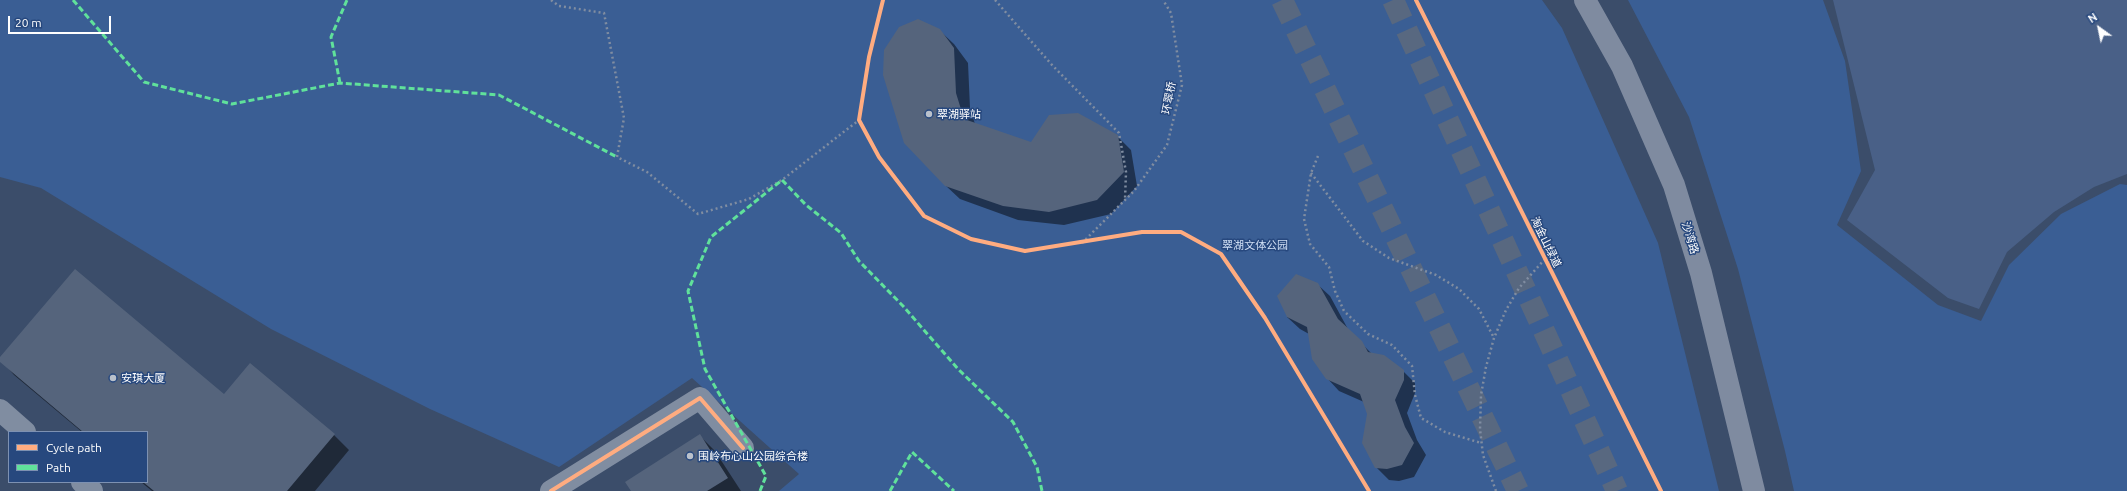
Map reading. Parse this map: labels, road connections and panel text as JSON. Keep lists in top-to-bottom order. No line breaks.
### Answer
{"streets":{"main road":["沙湾路"],"path":["环翠桥"],"cycle path":["淘金山绿道"]},"parks":["翠湖文体公园"],"places":["翠湖驿站","安琪大厦","围岭布心山公园综合楼"],"legend":["Cycle path","Path"],"scale_bar":"20 m","north":"top left"}
